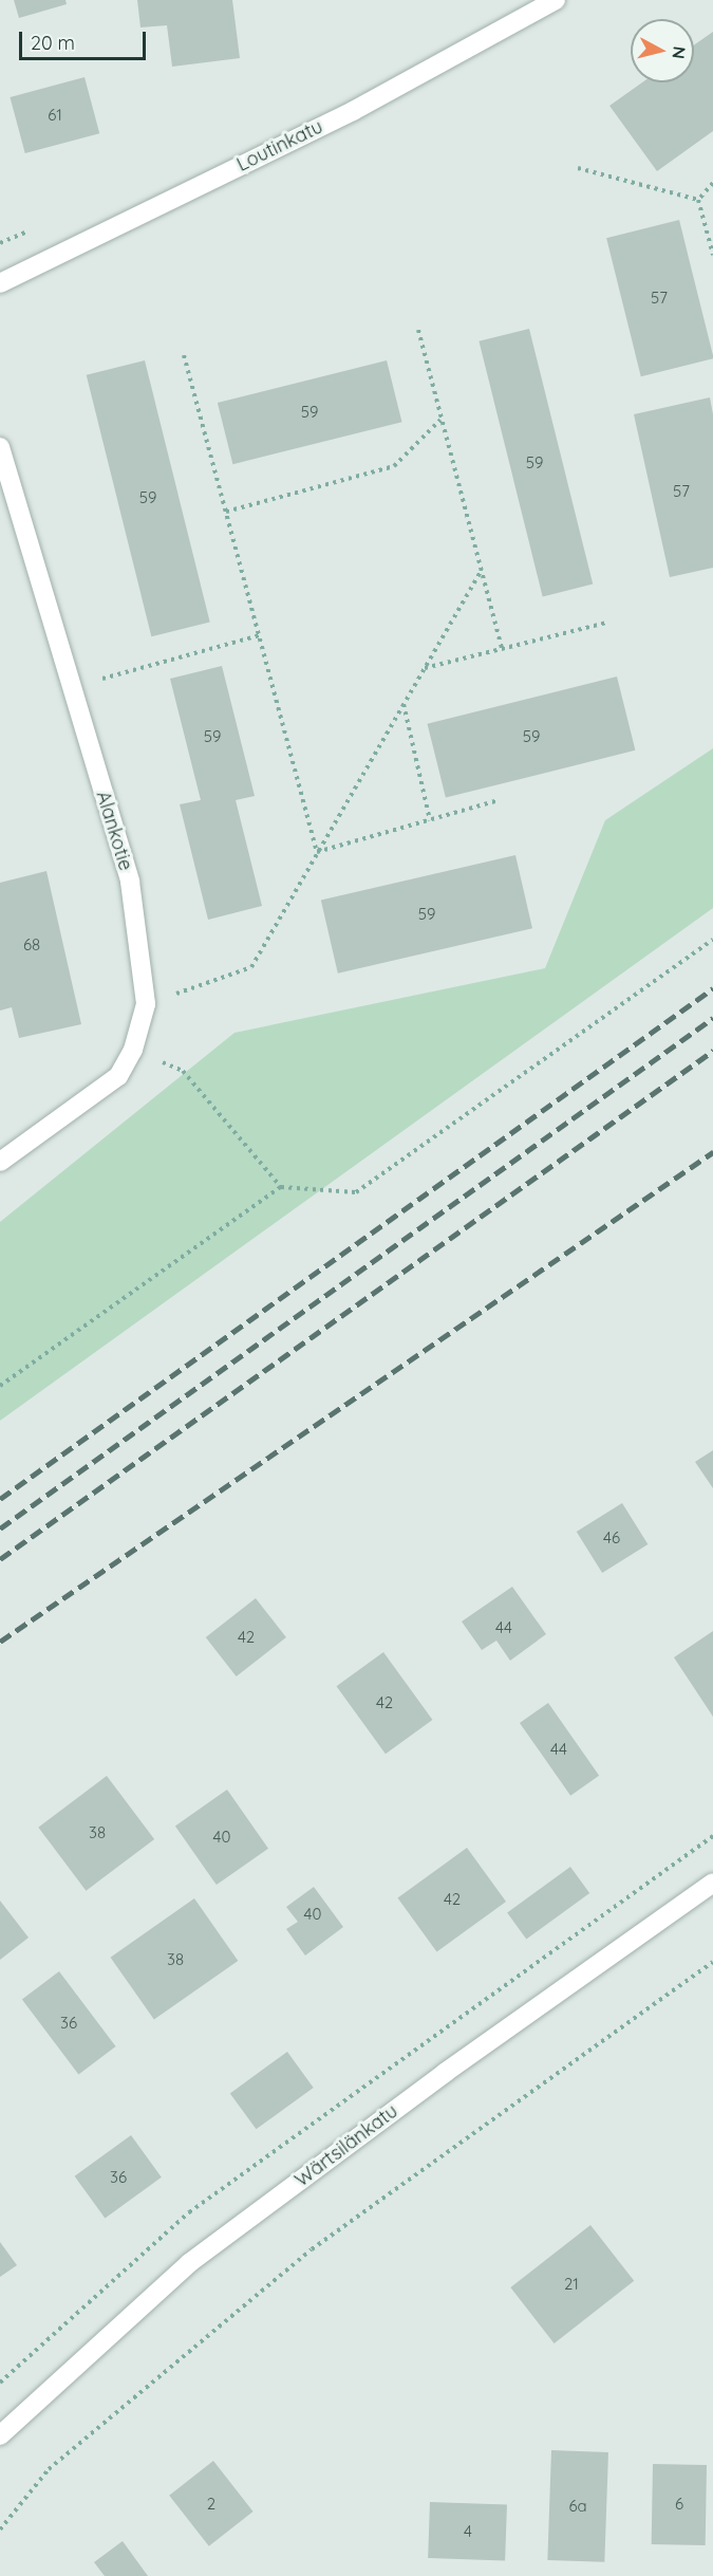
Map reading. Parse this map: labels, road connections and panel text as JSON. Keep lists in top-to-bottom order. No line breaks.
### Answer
{"streets":{"street":["Loutinkatu","Alankotie","Wärtsilänkatu"]},"house_numbers":["61","57","59","59","57","59","59","59","59","68","46","44","42","42","44","38","40","42","40","38","36","36","21","2","6","6a","4"],"scale_bar":"20 m","north":"right"}
